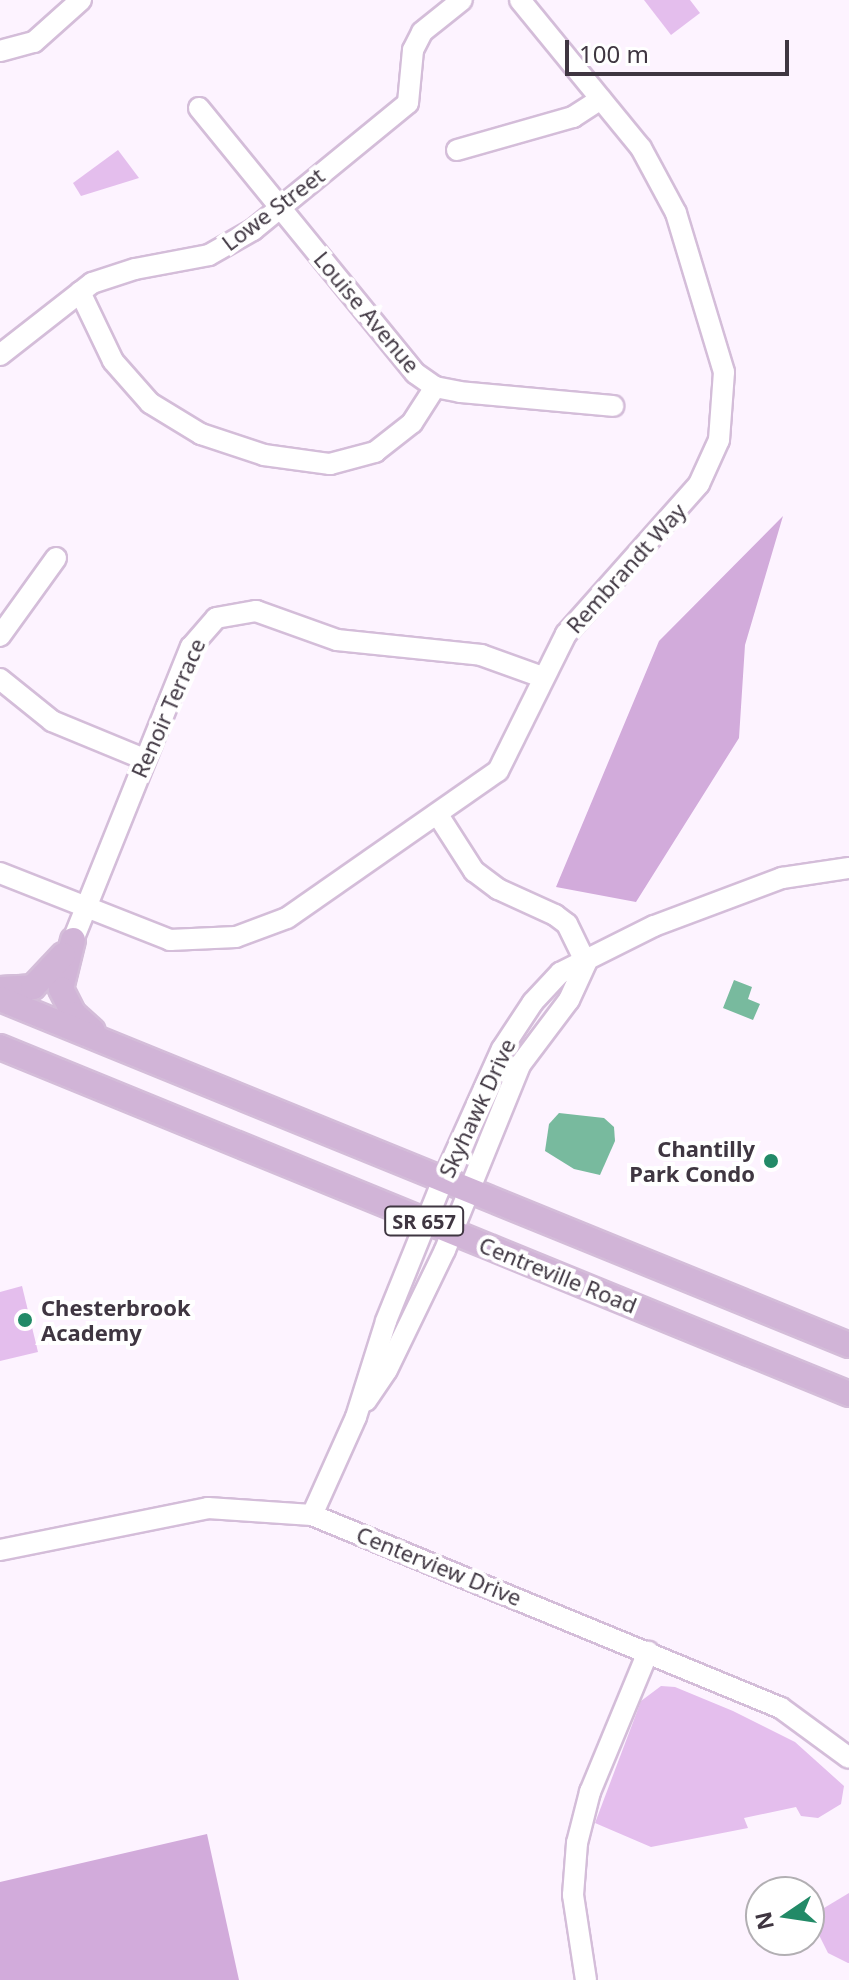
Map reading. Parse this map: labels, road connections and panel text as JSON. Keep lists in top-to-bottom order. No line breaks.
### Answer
{"streets":{"main road":["SR 657","Centreville Road"],"street":["Lowe Street","Louise Avenue","Rembrandt Way","Renoir Terrace","Skyhawk Drive","Centerview Drive"]},"crossings":[["Lowe Street","Louise Avenue"],["Rembrandt Way","Renoir Terrace"],["Skyhawk Drive","Centreville Road"],["Skyhawk Drive","Centerview Drive"]],"places":["Chantilly Park Condo","Chesterbrook Academy"],"scale_bar":"100 m","north":"left"}
